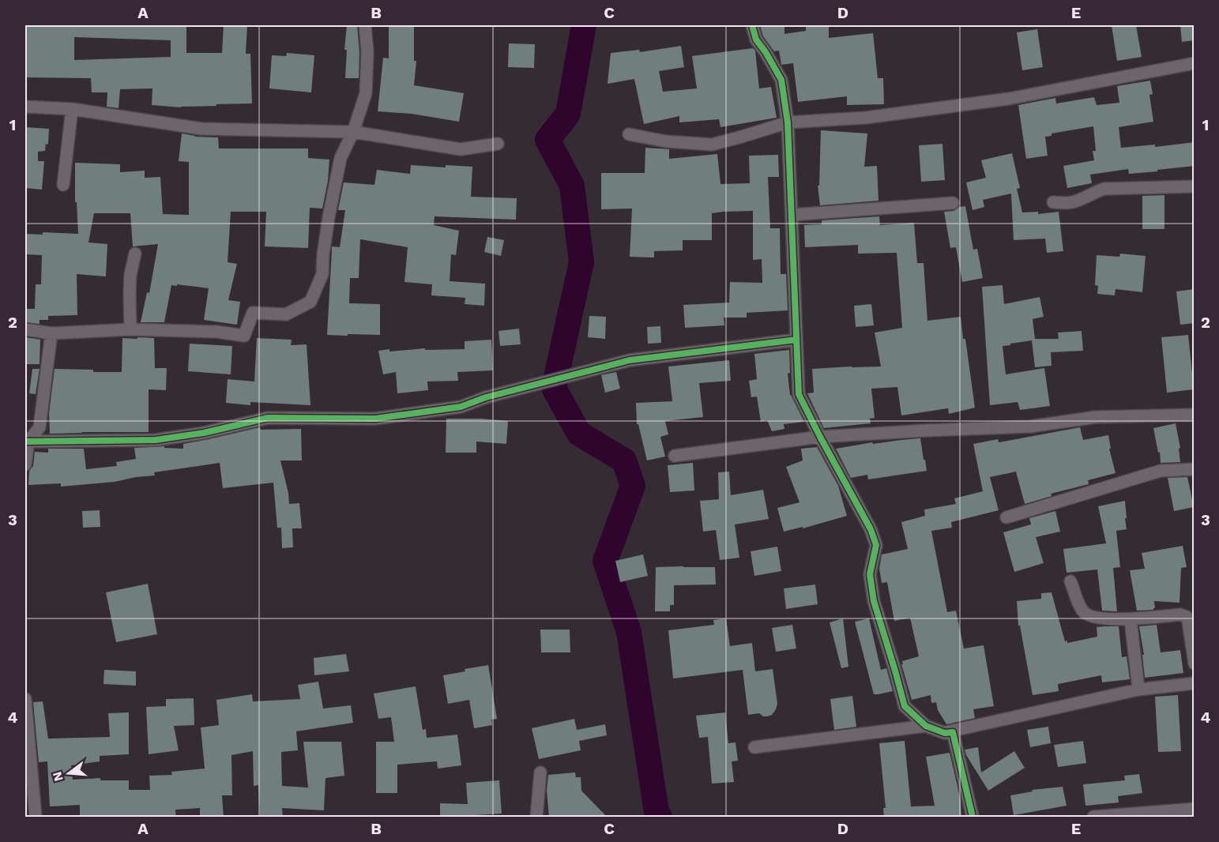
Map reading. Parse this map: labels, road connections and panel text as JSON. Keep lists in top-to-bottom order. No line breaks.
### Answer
{"north":"left","grid":{"columns":["A","B","C","D","E"],"rows":["1","2","3","4"]}}
